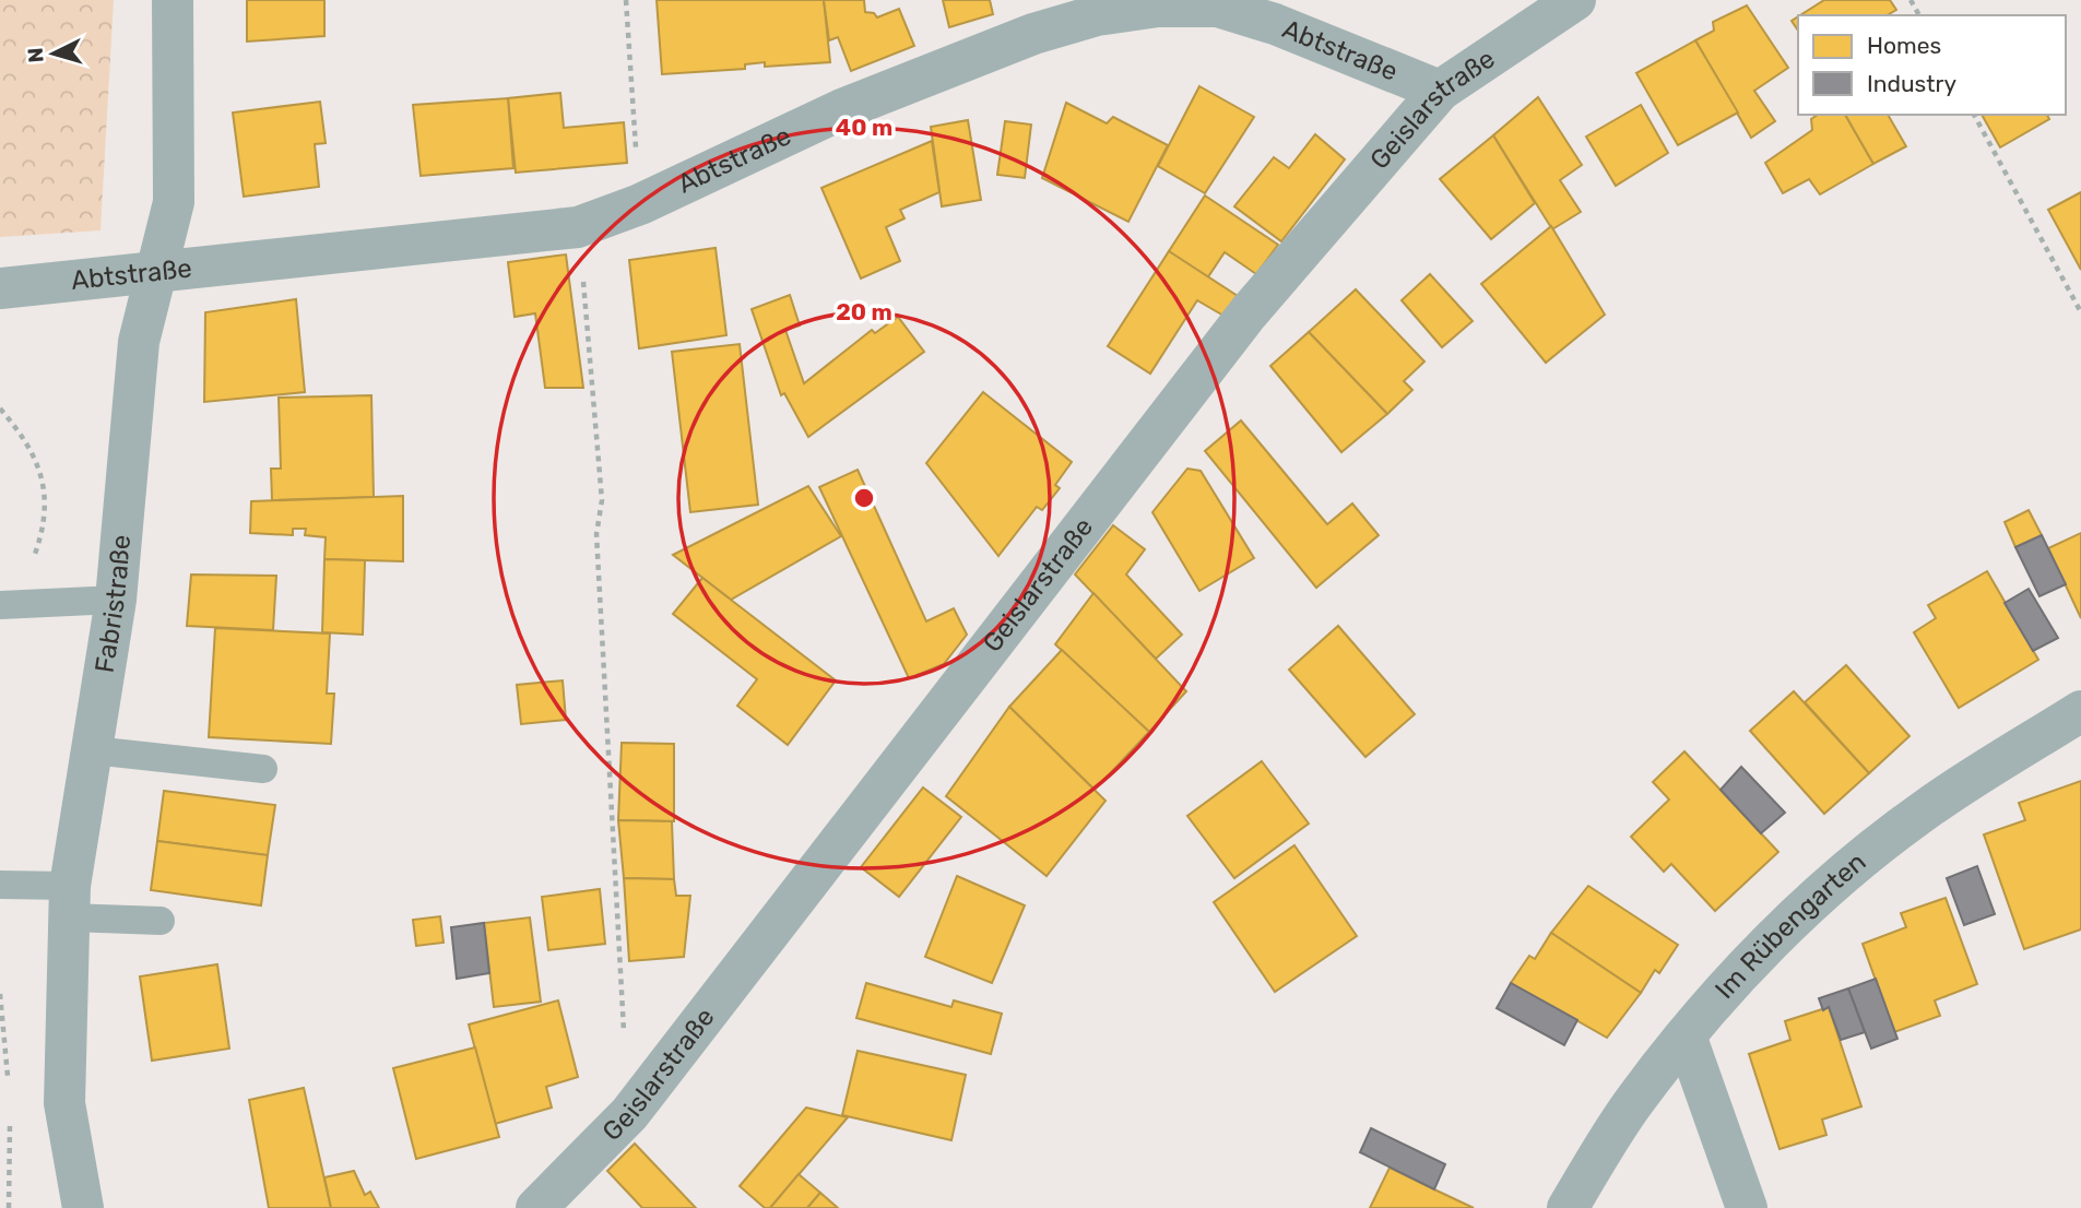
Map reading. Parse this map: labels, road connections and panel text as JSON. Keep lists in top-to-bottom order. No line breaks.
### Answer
{"streets":{"street":["Abtstraße","Geislarstraße","Fabristraße","Im Rübengarten"]},"crossings":[["Abtstraße","Geislarstraße"],["Abtstraße","Fabristraße"]],"legend":["Homes","Industry"],"north":"left","rings":["40 m","20 m"]}
